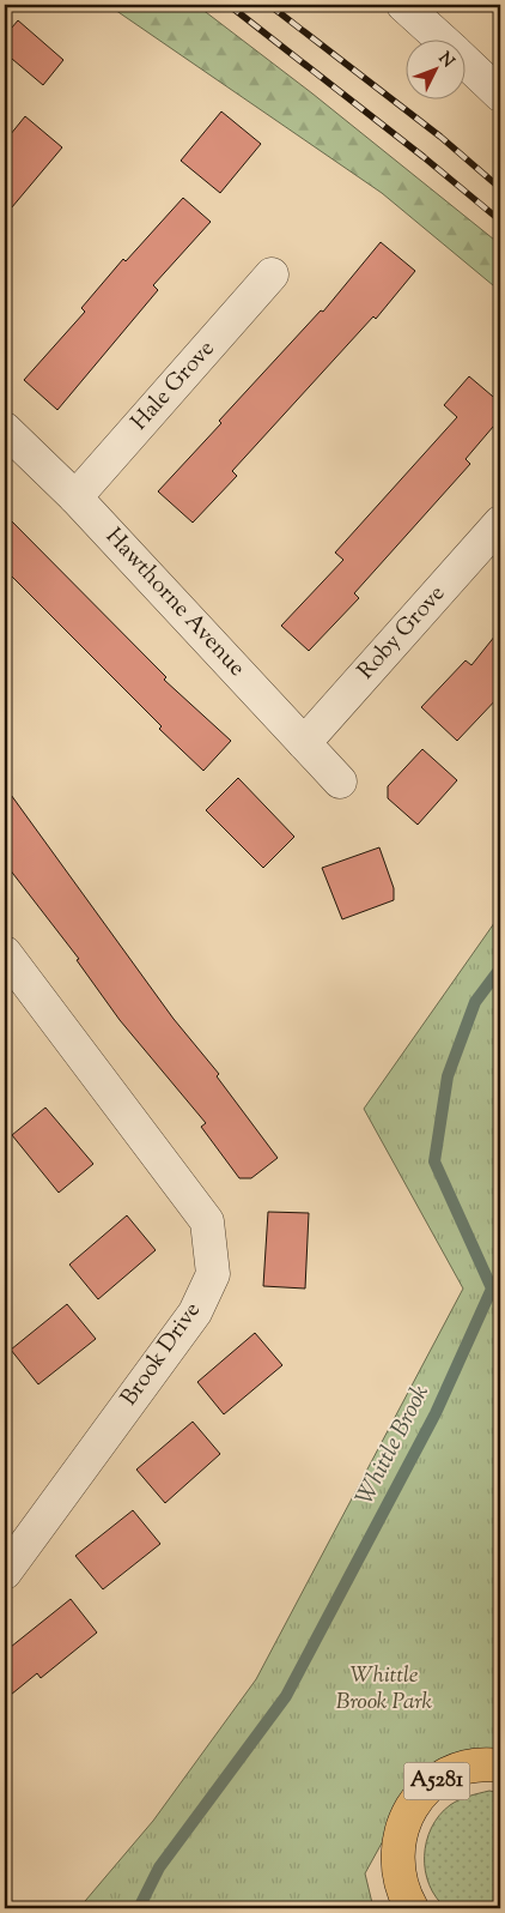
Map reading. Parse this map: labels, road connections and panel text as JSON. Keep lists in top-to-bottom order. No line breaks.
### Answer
{"streets":{"main road":["A5281"],"street":["Hale Grove","Hawthorne Avenue","Roby Grove","Brook Drive"]},"crossings":[["Hale Grove","Hawthorne Avenue"],["Hawthorne Avenue","Roby Grove"]],"water":["Whittle Brook"],"parks":["Whittle Brook Park"],"north":"top right"}
